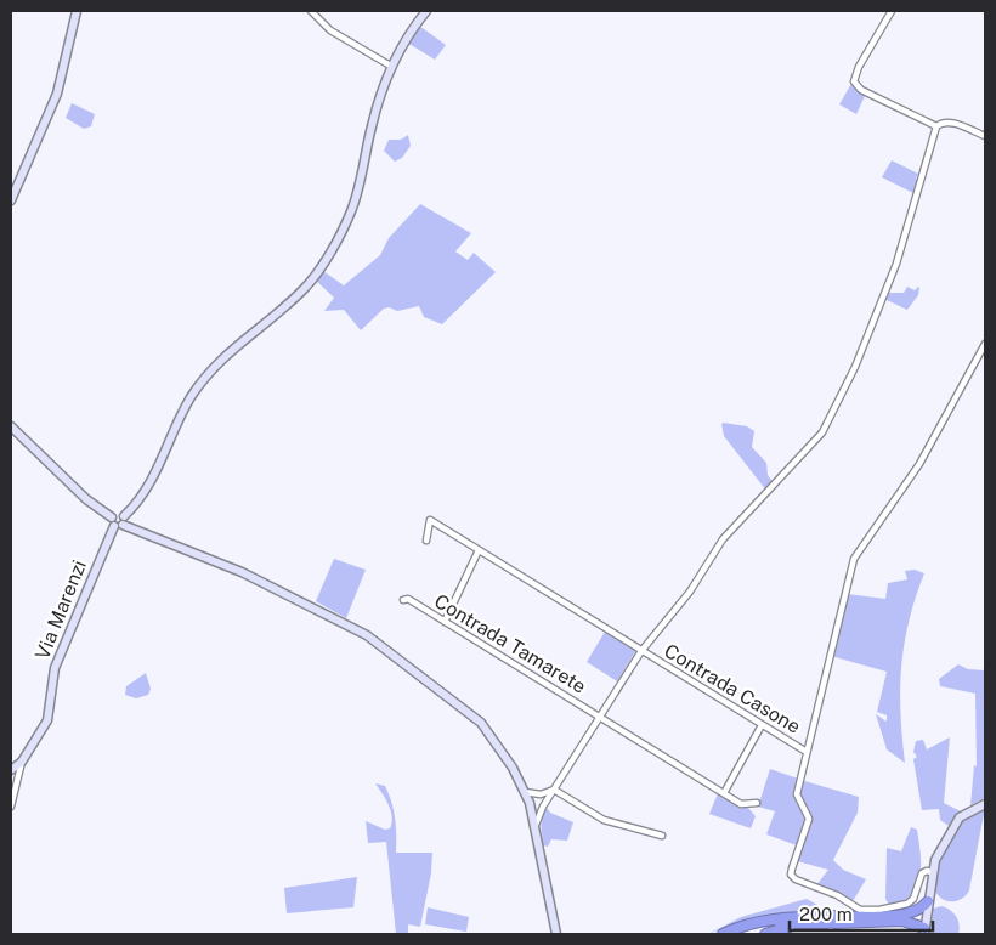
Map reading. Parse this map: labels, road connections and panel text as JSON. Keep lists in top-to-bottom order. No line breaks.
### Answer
{"streets":{"main road":["Via Marenzi"],"street":["Contrada Tamarete","Contrada Casone"]},"scale_bar":"200 m"}
